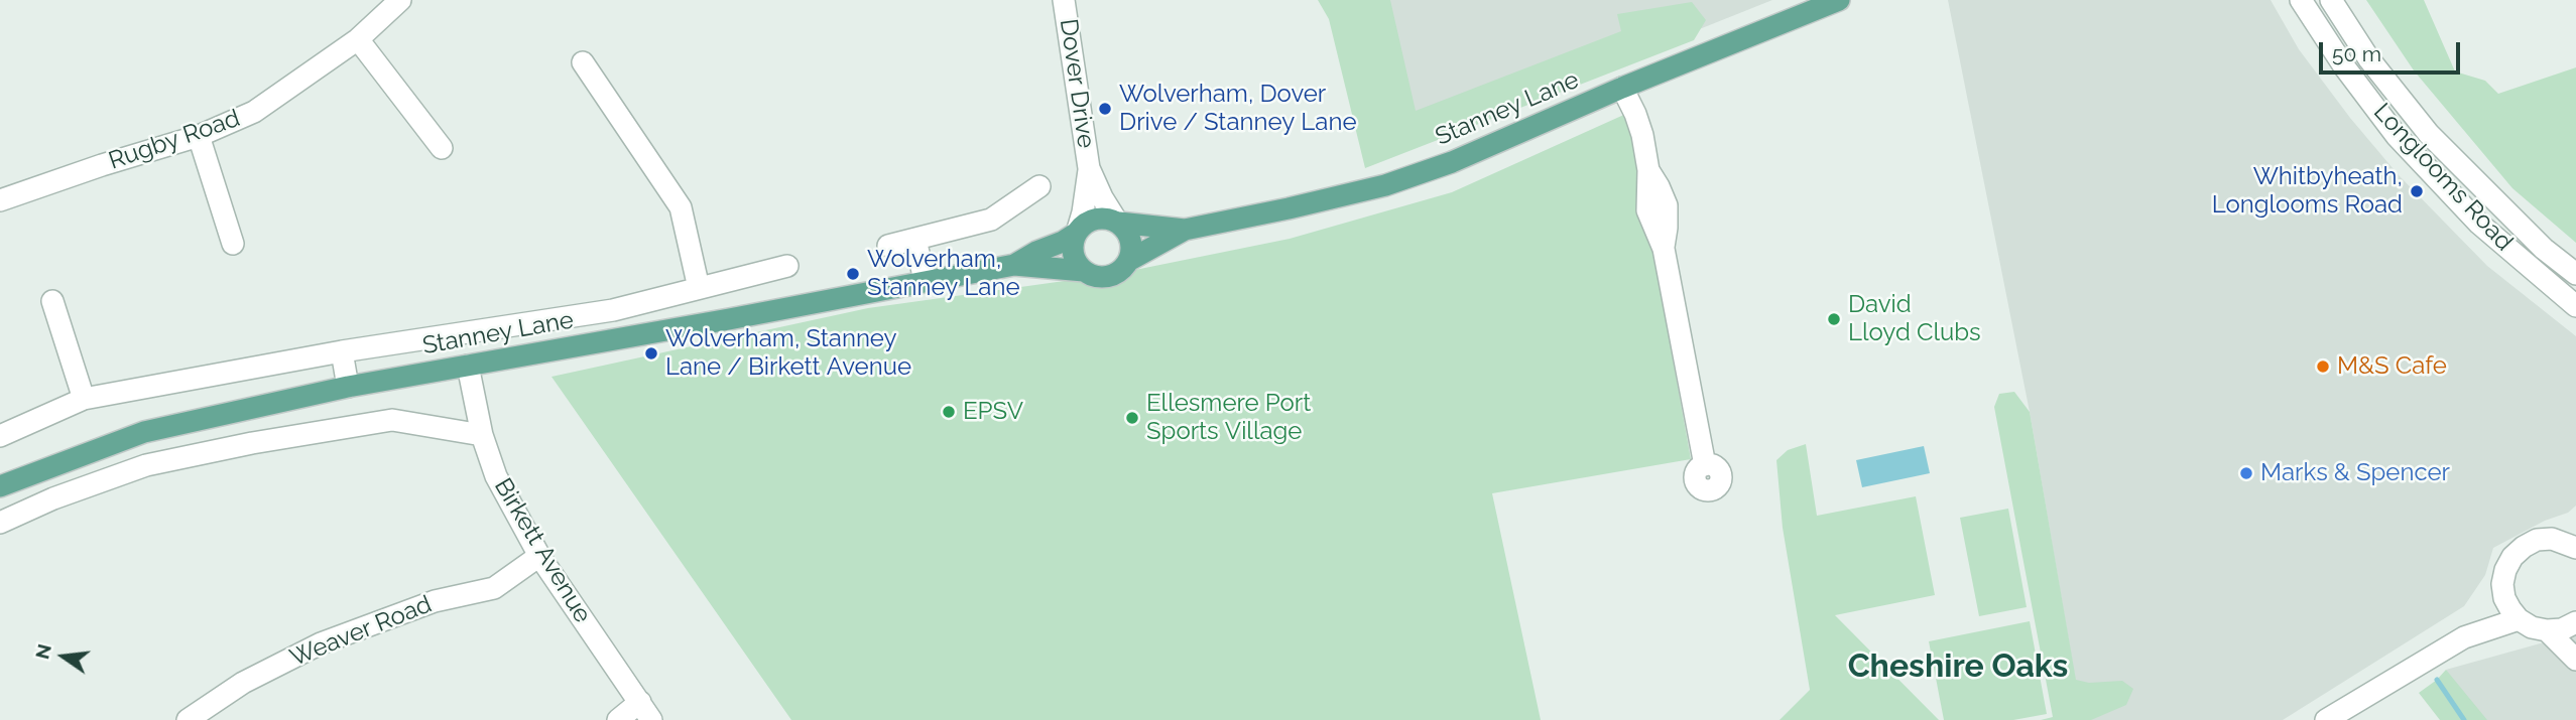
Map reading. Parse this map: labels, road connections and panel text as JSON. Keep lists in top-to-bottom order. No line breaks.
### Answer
{"streets":{"main road":["Stanney Lane"],"street":["Dover Drive","Rugby Road","Longlooms Road","Birkett Avenue","Weaver Road"]},"crossings":[["Dover Drive","Stanney Lane"],["Stanney Lane","Birkett Avenue"],["Birkett Avenue","Weaver Road"]],"districts":["Cheshire Oaks"],"places":["Wolverham, Dover Drive / Stanney Lane","Whitbyheath, Longlooms Road","Wolverham, Stanney Lane","David Lloyd Clubs","Wolverham, Stanney Lane / Birkett Avenue","M&S Cafe","EPSV","Ellesmere Port Sports Village","Marks & Spencer"],"scale_bar":"50 m","north":"left"}
